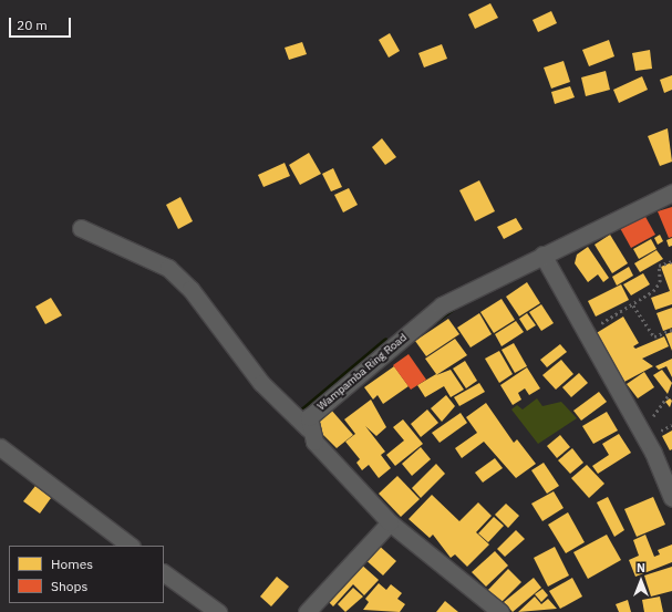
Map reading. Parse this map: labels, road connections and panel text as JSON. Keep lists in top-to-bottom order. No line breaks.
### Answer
{"streets":{"street":["Wampamba Ring Road"]},"legend":["Homes","Shops"],"scale_bar":"20 m","north":"top"}
